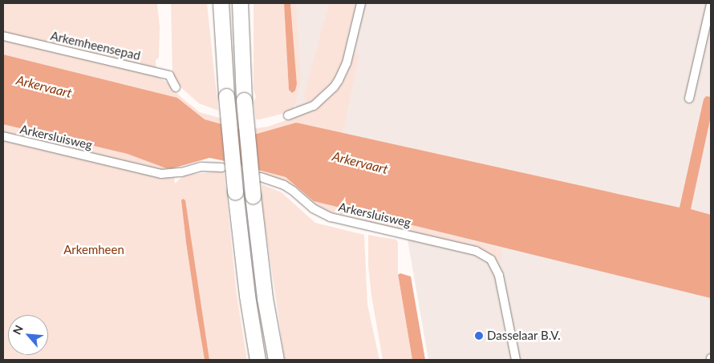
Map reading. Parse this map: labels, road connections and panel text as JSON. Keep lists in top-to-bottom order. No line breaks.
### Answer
{"streets":{"street":["Arkemheensepad","Arkersluisweg"]},"water":["Arkervaart"],"parks":["Arkemheen"],"places":["Dasselaar B.V."],"north":"top left"}
